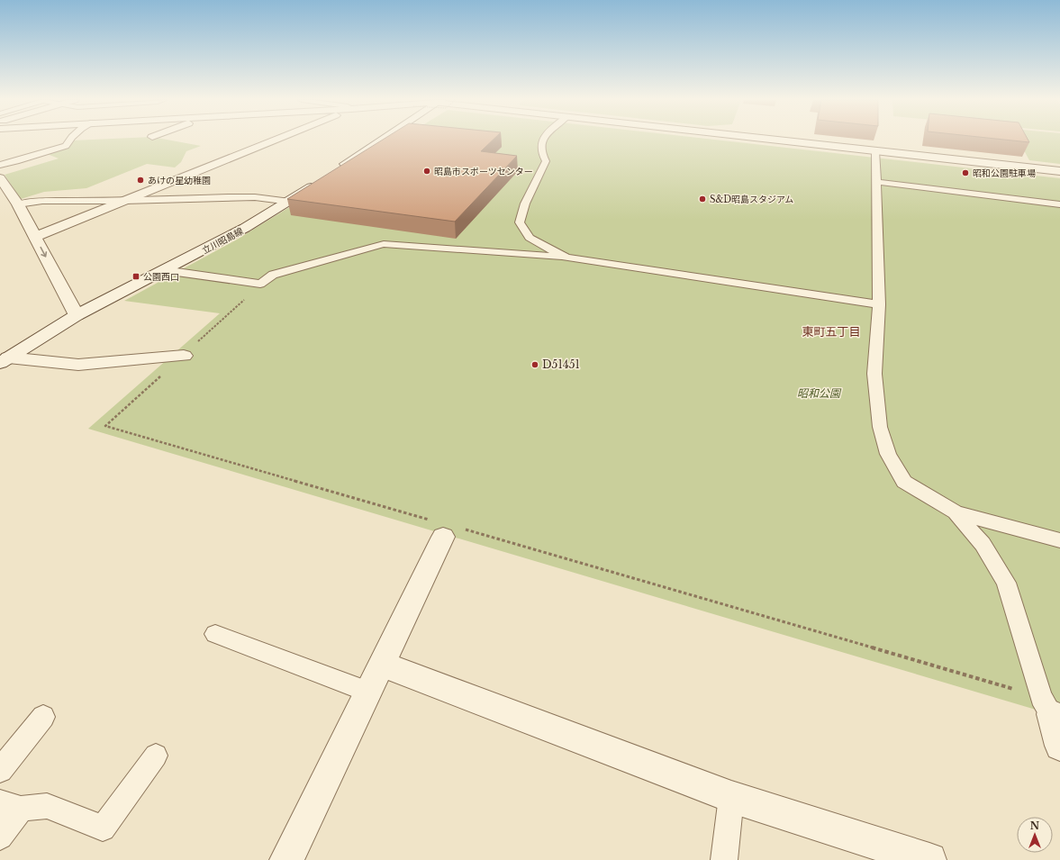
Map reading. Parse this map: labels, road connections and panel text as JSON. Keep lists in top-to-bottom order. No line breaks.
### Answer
{"streets":{"street":["立川昭島線"]},"districts":["東町五丁目"],"parks":["昭和公園"],"places":{"other":["昭島市スポーツセンター","昭和公園駐車場","あけの星幼稚園","S&D昭島スタジアム","D51451"],"transit":["公園西口"]},"north":"top"}
